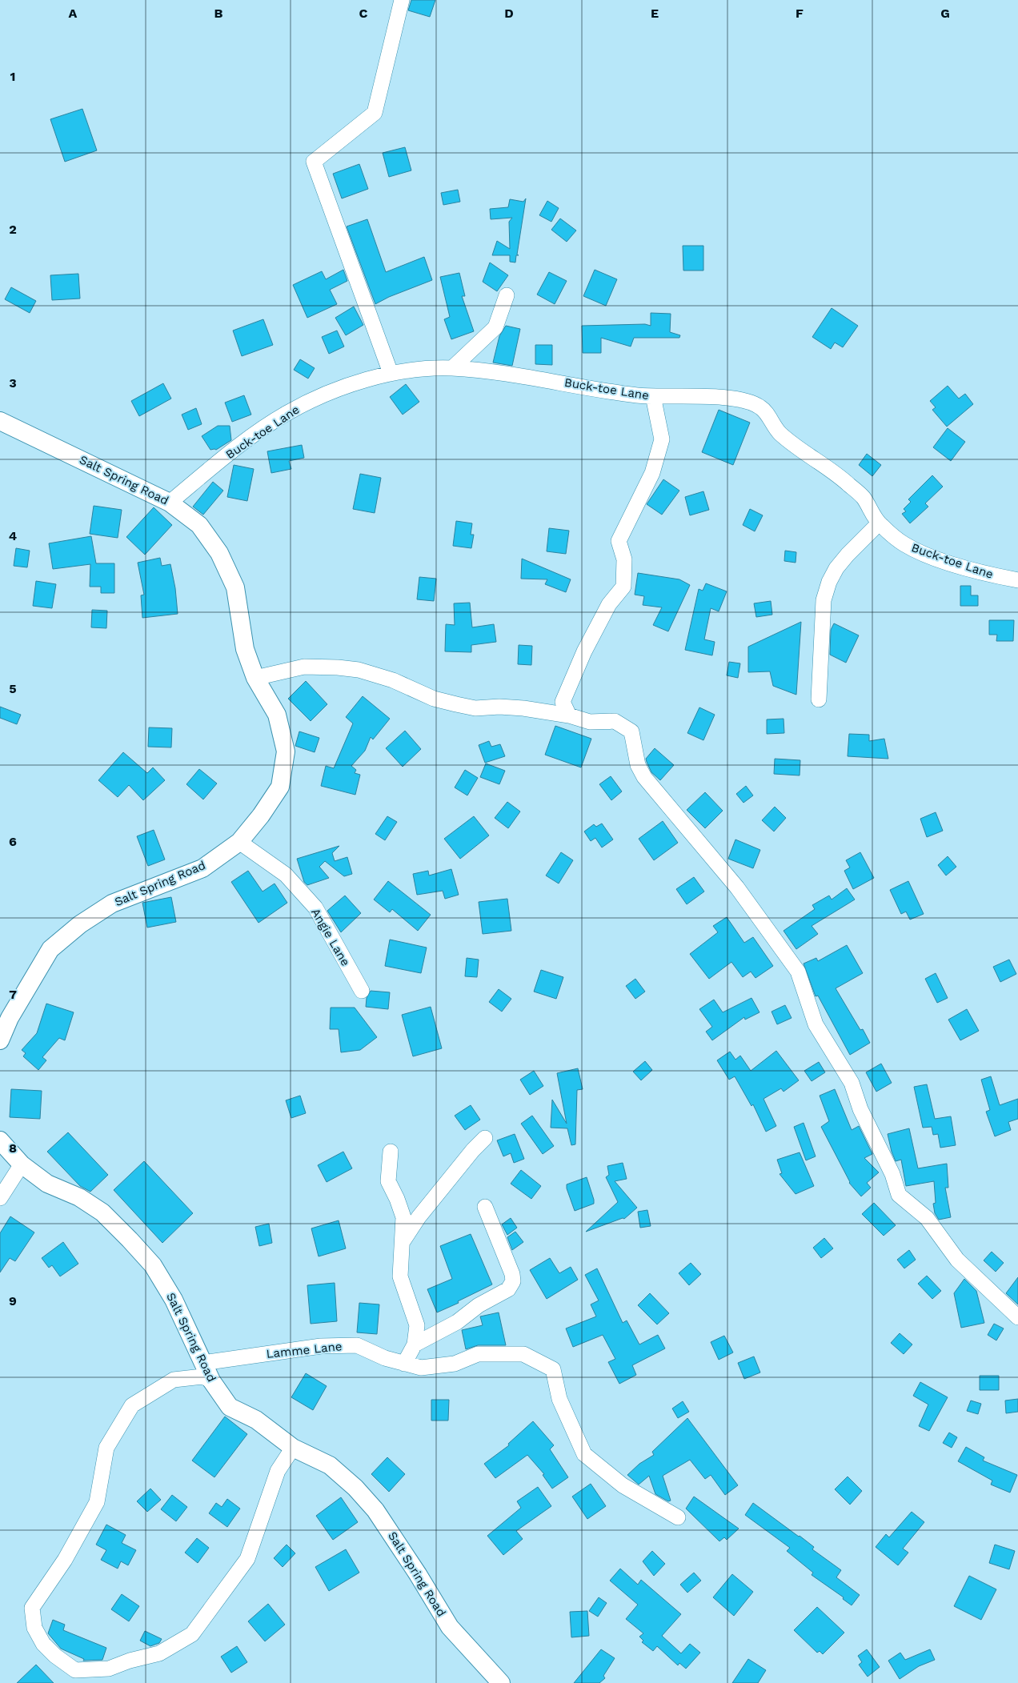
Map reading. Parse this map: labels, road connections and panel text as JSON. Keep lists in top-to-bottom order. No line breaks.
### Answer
{"streets":{"street":["Buck-toe Lane","Salt Spring Road","Angie Lane","Lamme Lane"]},"crossings":[["Buck-toe Lane","Salt Spring Road"],["Salt Spring Road","Angie Lane"],["Salt Spring Road","Lamme Lane"]],"grid":{"columns":["A","B","C","D","E","F","G"],"rows":["1","2","3","4","5","6","7","8","9"]}}
